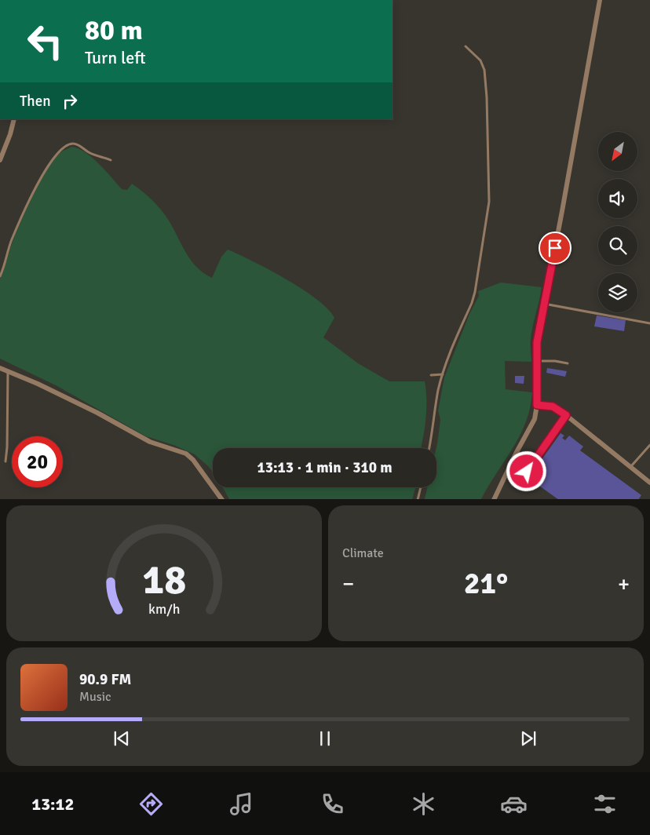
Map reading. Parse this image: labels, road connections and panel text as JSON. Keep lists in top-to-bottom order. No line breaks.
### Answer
{"north":"bottom left","page":{"turn":["80 m","Turn left"],"then":"Then","limit":"20","trip":"13:13 · 1 min · 310 m","tile":"Climate","heat":["−","21°","+"],"song":["90.9 FM","Music"],"tabs":"13:12","gauge":["18","km/h"]}}
